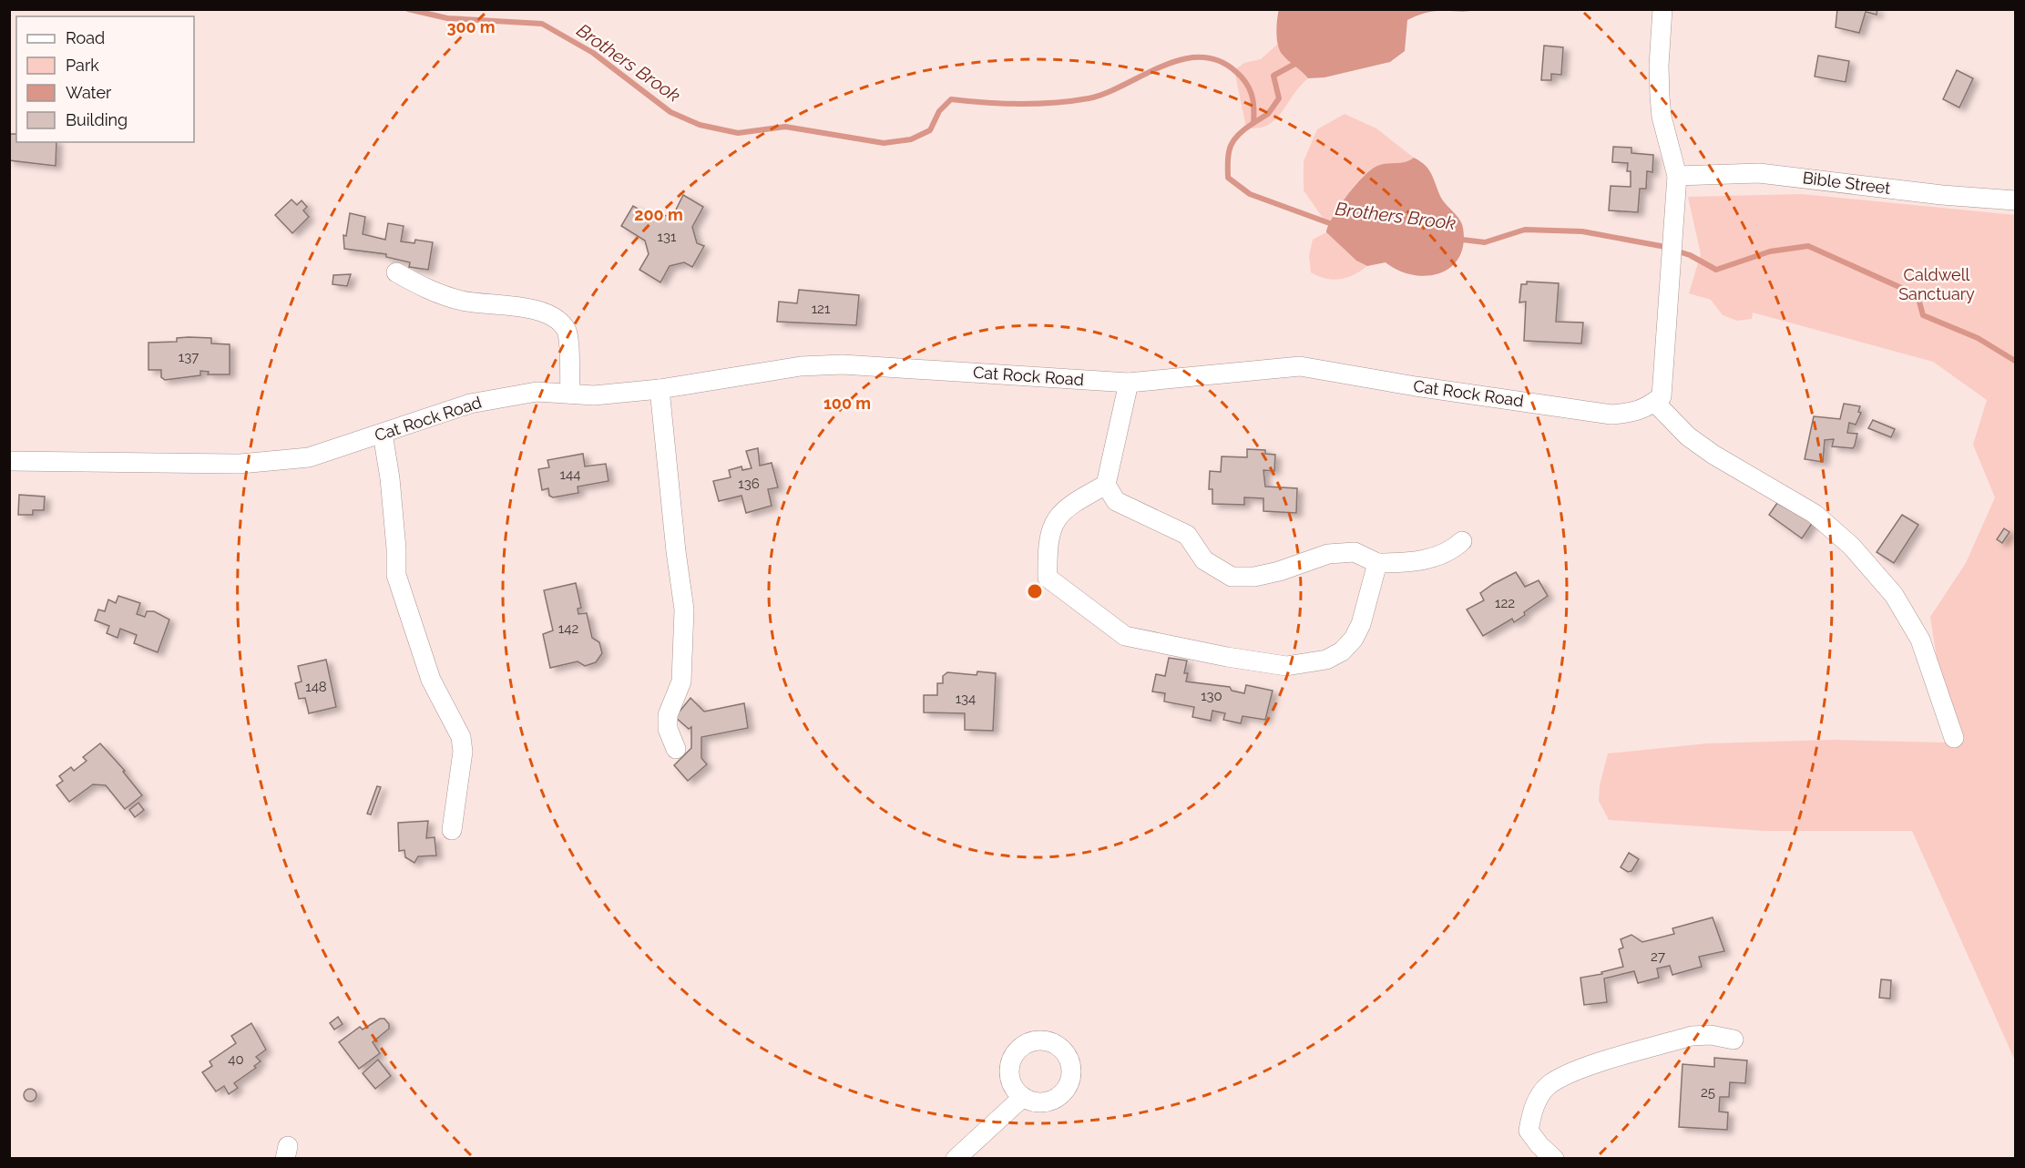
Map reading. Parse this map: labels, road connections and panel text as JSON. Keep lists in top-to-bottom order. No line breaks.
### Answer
{"streets":{"street":["Bible Street","Cat Rock Road"]},"water":["Brothers Brook"],"parks":["Caldwell Sanctuary"],"house_numbers":["131","121","137","144","136","122","142","148","130","134","27","40","25"],"legend":["Road","Park","Water","Building"],"rings":["300 m","200 m","100 m"]}
